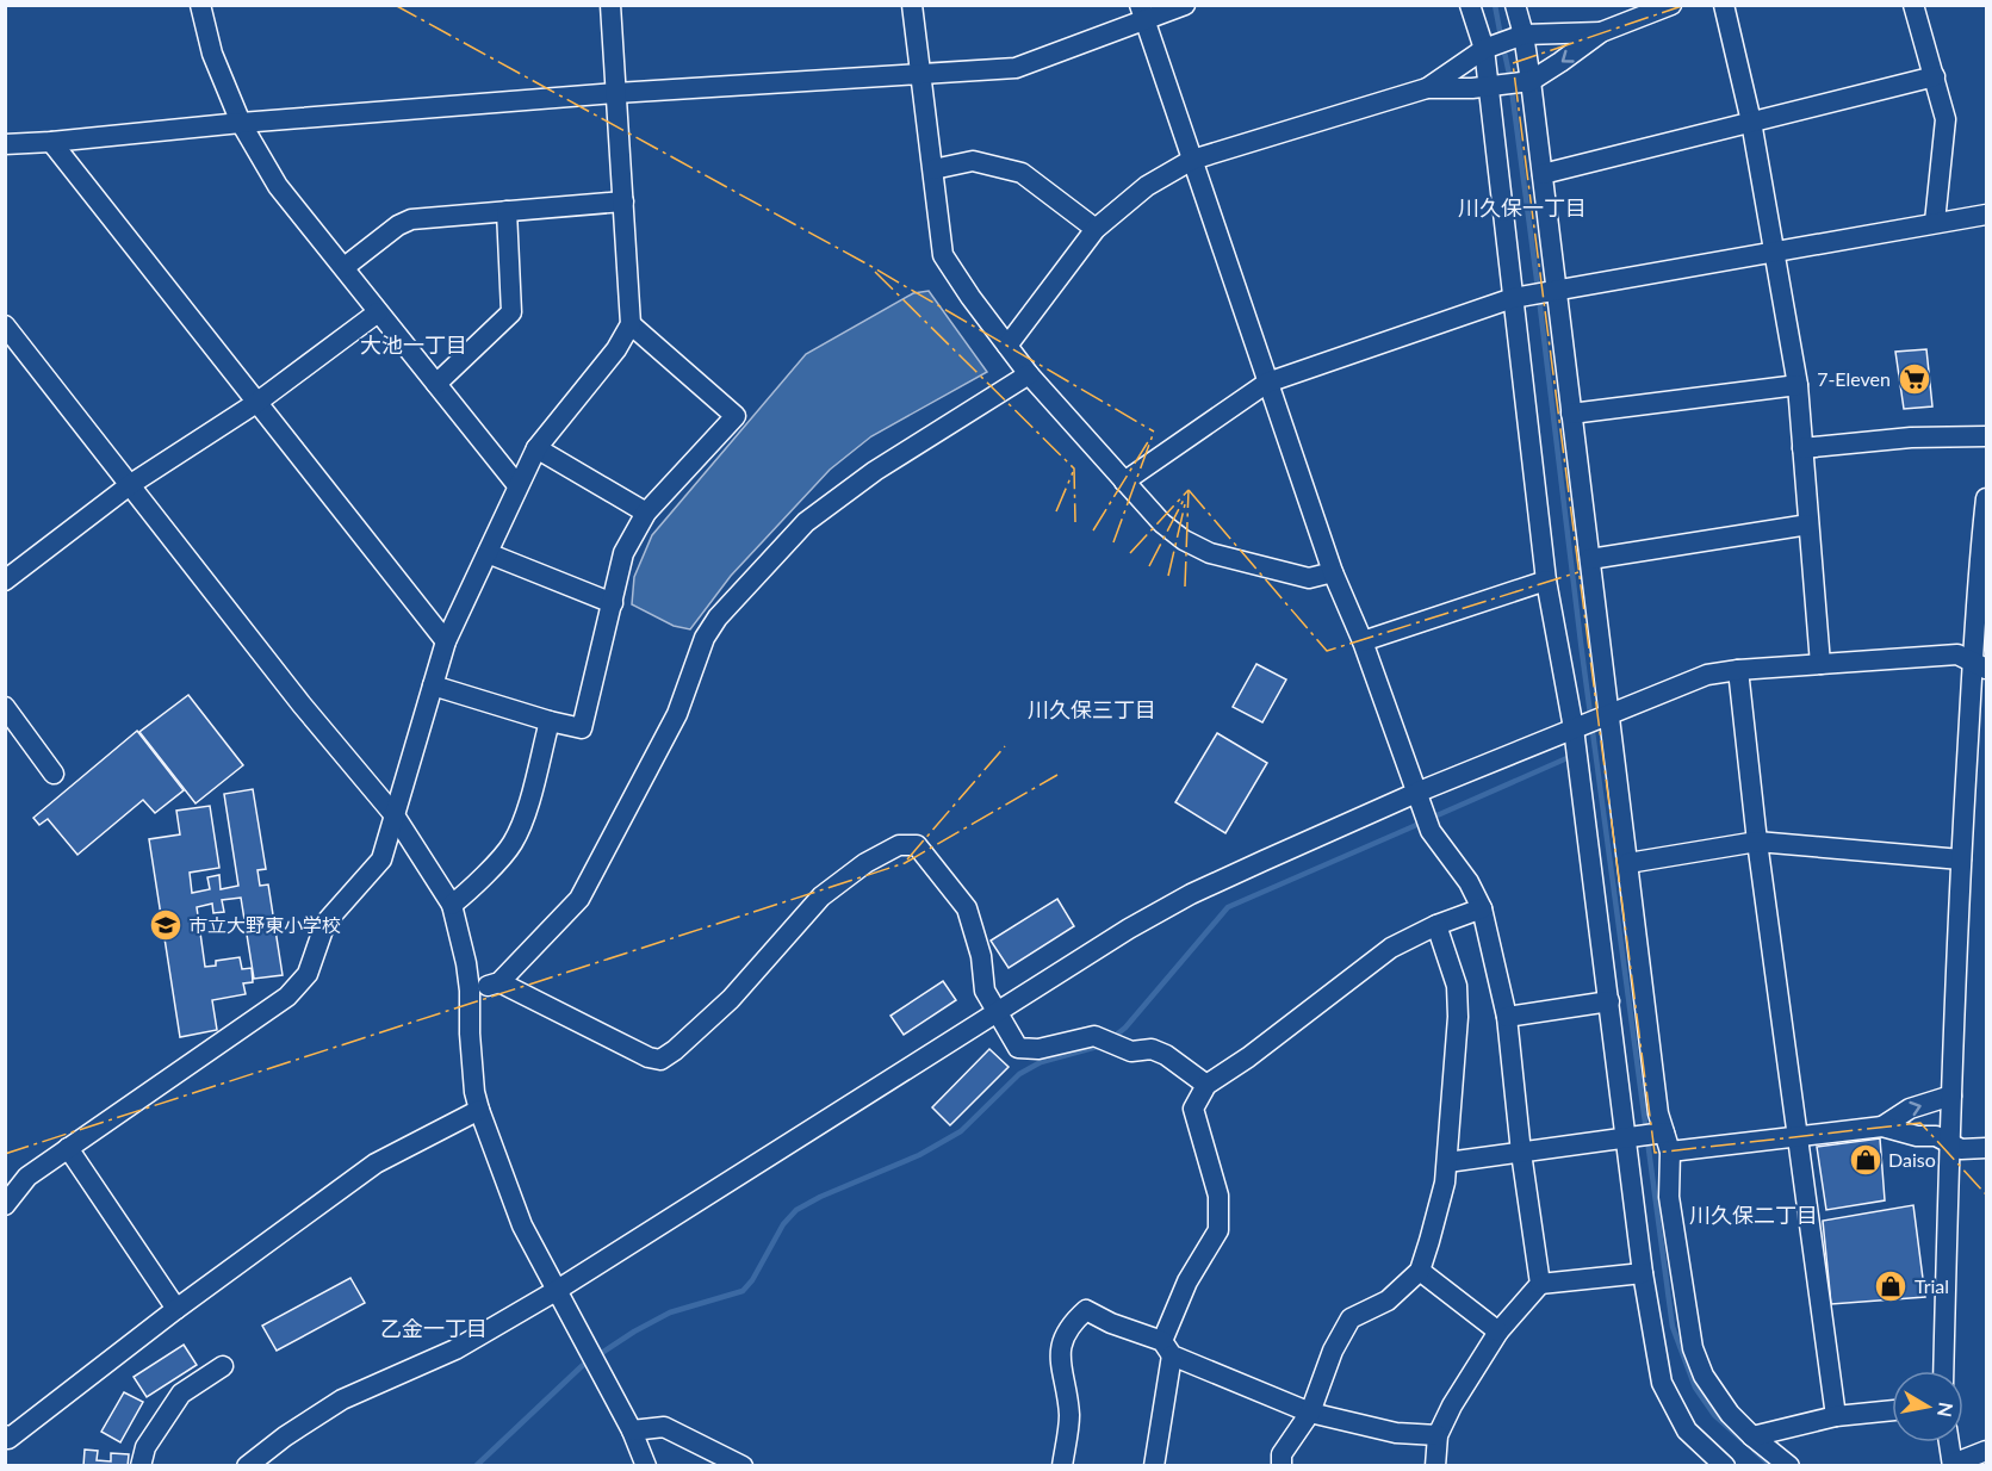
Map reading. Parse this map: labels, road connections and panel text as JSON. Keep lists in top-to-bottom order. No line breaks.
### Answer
{"districts":["川久保一丁目","大池一丁目","川久保三丁目","川久保二丁目","乙金一丁目"],"places":{"supermarket":["7-Eleven"],"school or university":["市立大野東小学校"],"shop":["Daiso","Trial"]},"north":"right"}
